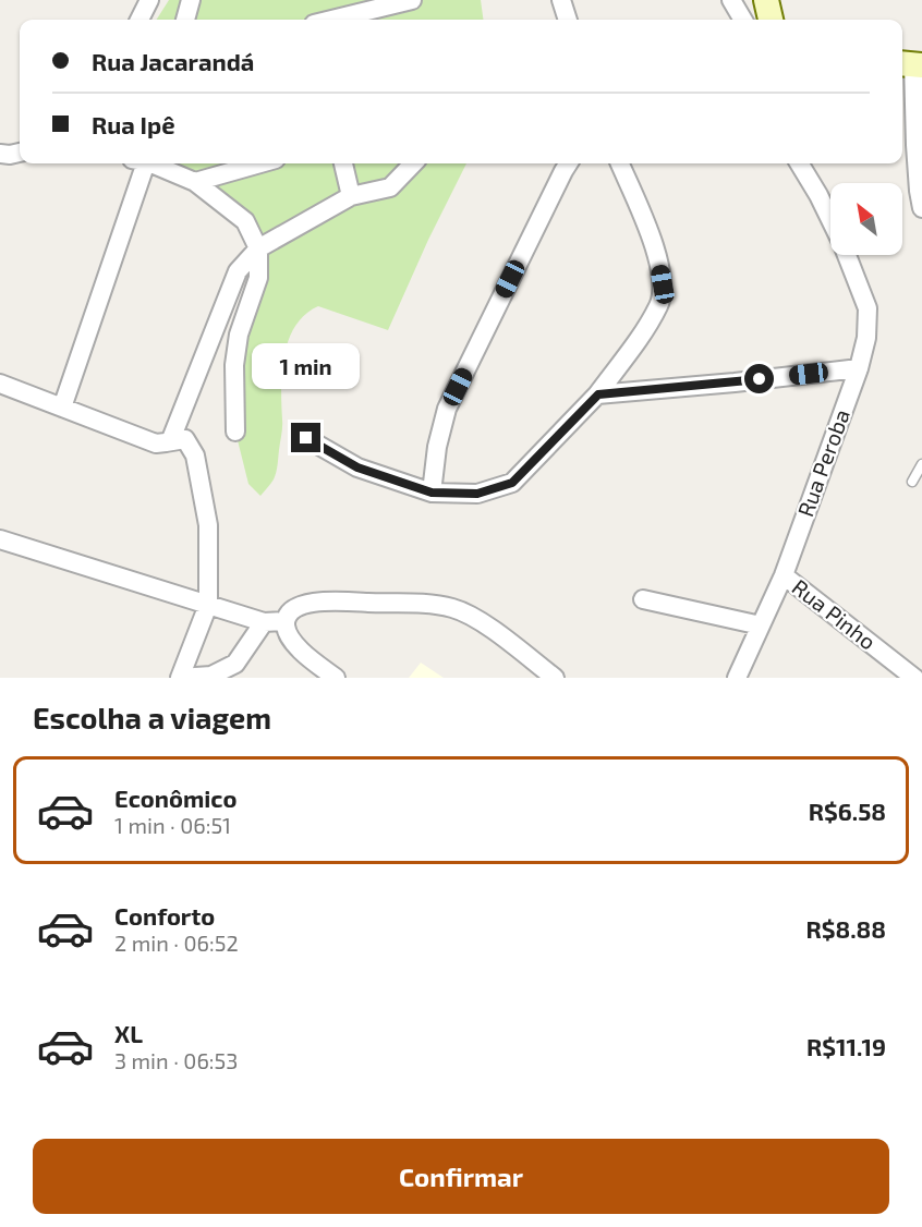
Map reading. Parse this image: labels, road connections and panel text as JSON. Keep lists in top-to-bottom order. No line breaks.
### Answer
{"streets":{"street":["Rua Peroba","Rua Pinho"]},"crossings":[["Rua Peroba","Rua Pinho"]],"north":"top left","page":{"banner":["Rua Jacarandá","Rua Ipê"],"bubble":"1 min","heading":"Escolha a viagem","list":[{"name":"Econômico","note":"1 min · 06:51","value":"R$6.58"},{"name":"Conforto","note":"2 min · 06:52","value":"R$8.88"},{"name":"XL","note":"3 min · 06:53","value":"R$11.19"}],"buttons":"Confirmar"}}
